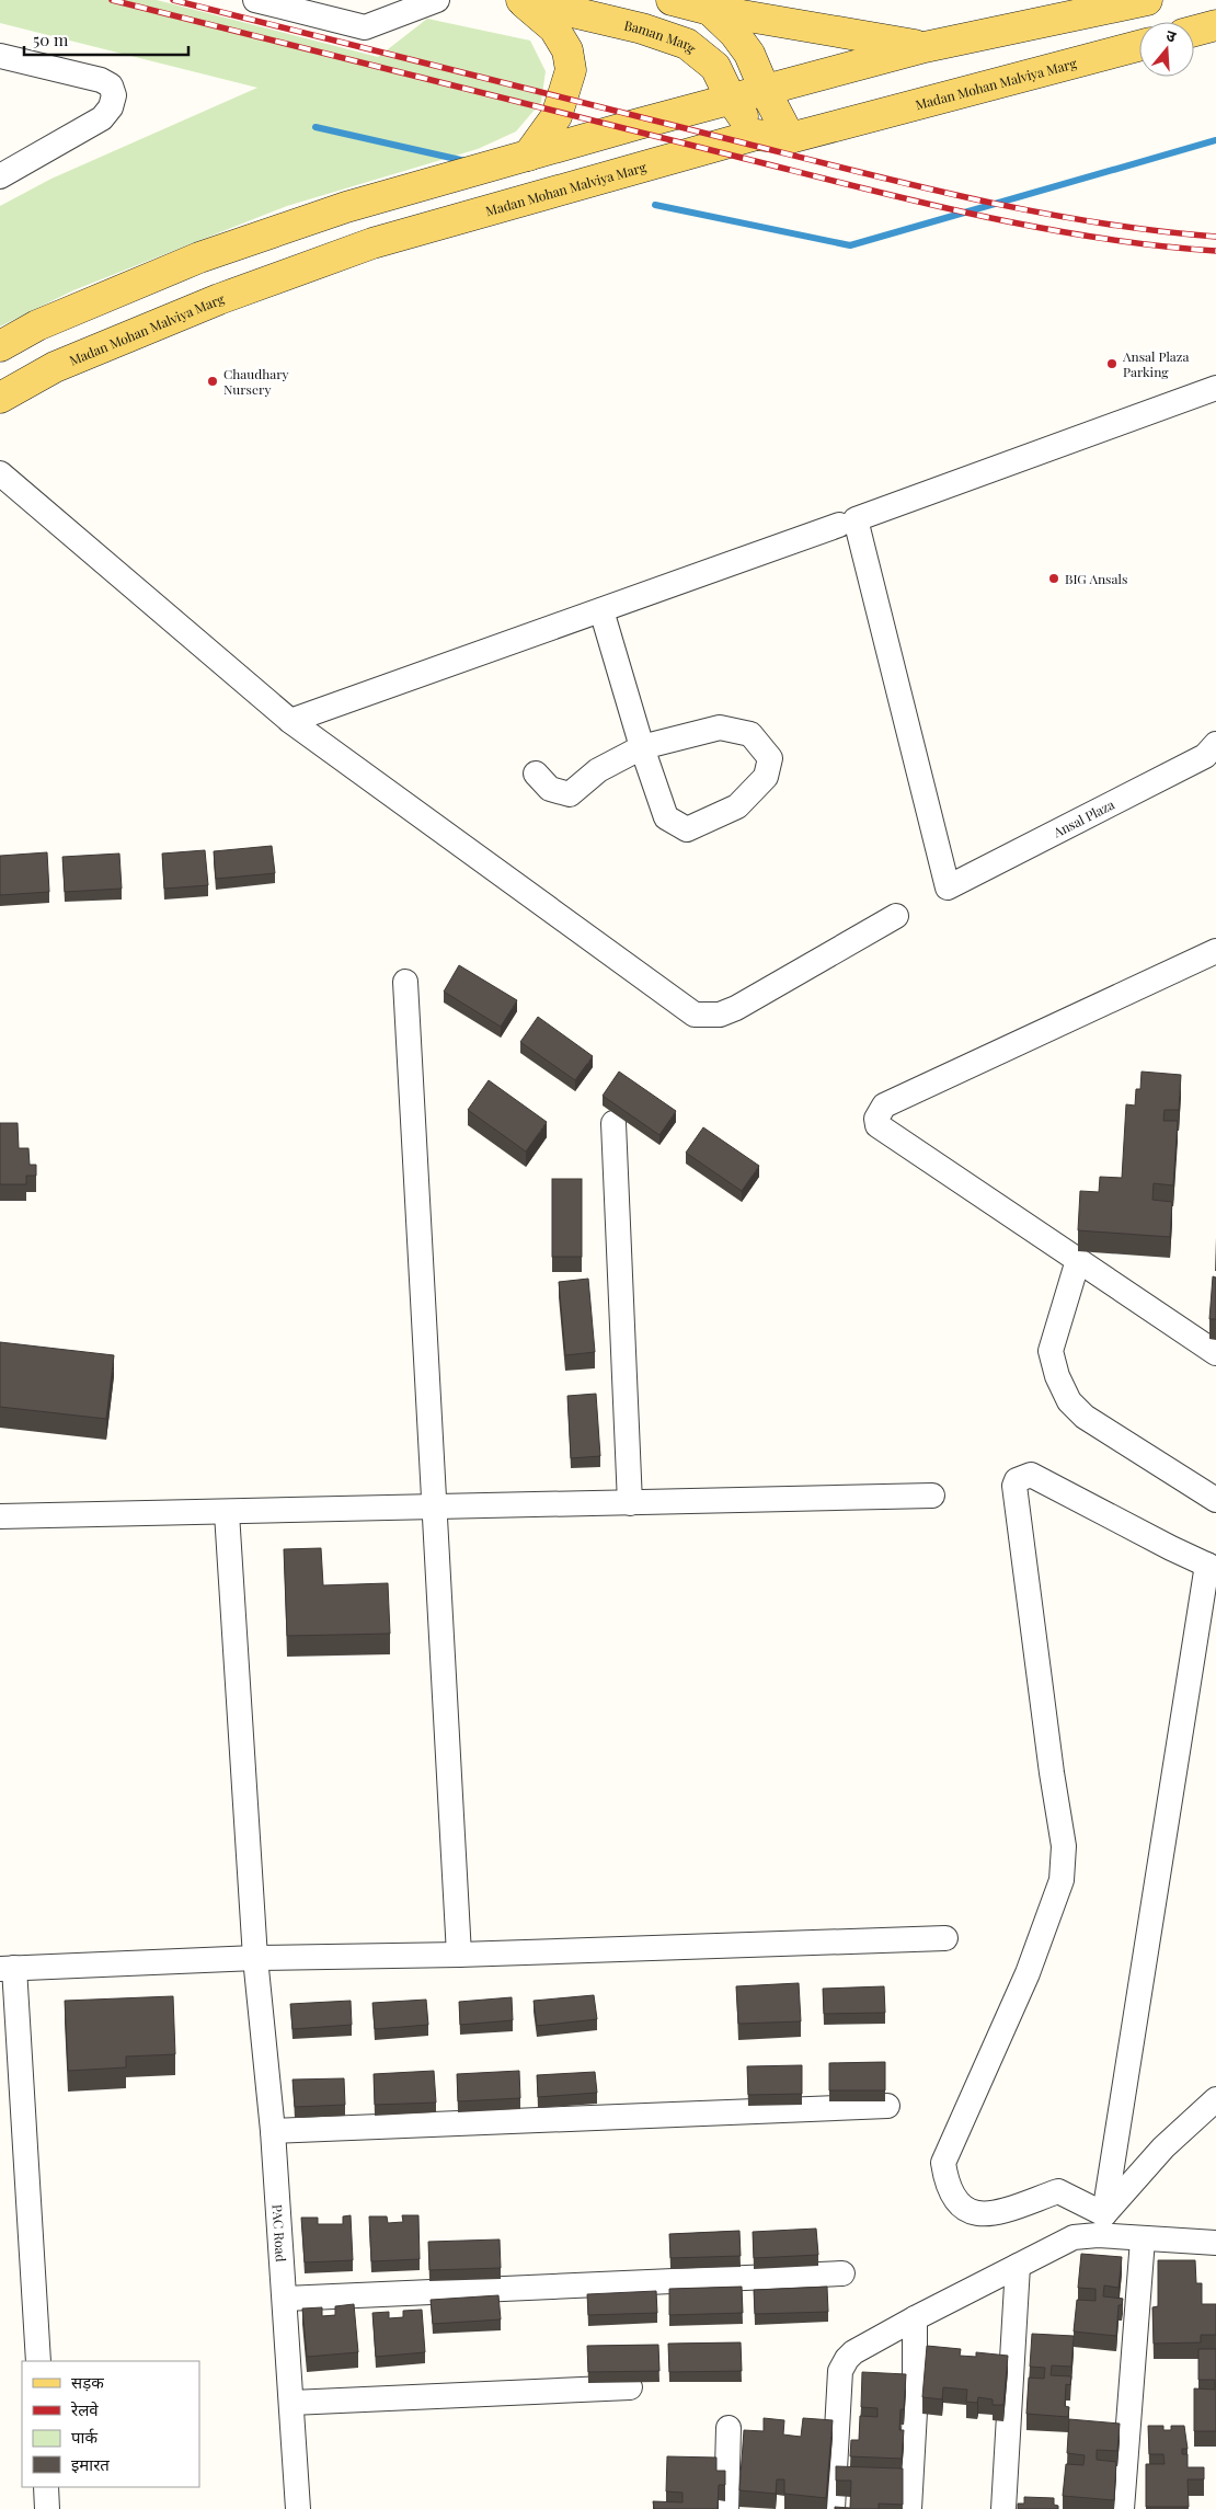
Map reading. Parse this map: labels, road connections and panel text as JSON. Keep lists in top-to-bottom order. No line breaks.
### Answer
{"streets":{"main road":["Baman Marg","Madan Mohan Malviya Marg"],"street":["Ansal Plaza","PAC Road"]},"crossings":[["Baman Marg","Madan Mohan Malviya Marg"]],"places":["Ansal Plaza Parking","Chaudhary Nursery","BIG Ansals"],"legend":["सड़क","रेलवे","पार्क","इमारत"],"scale_bar":"50 m","north":"top"}
